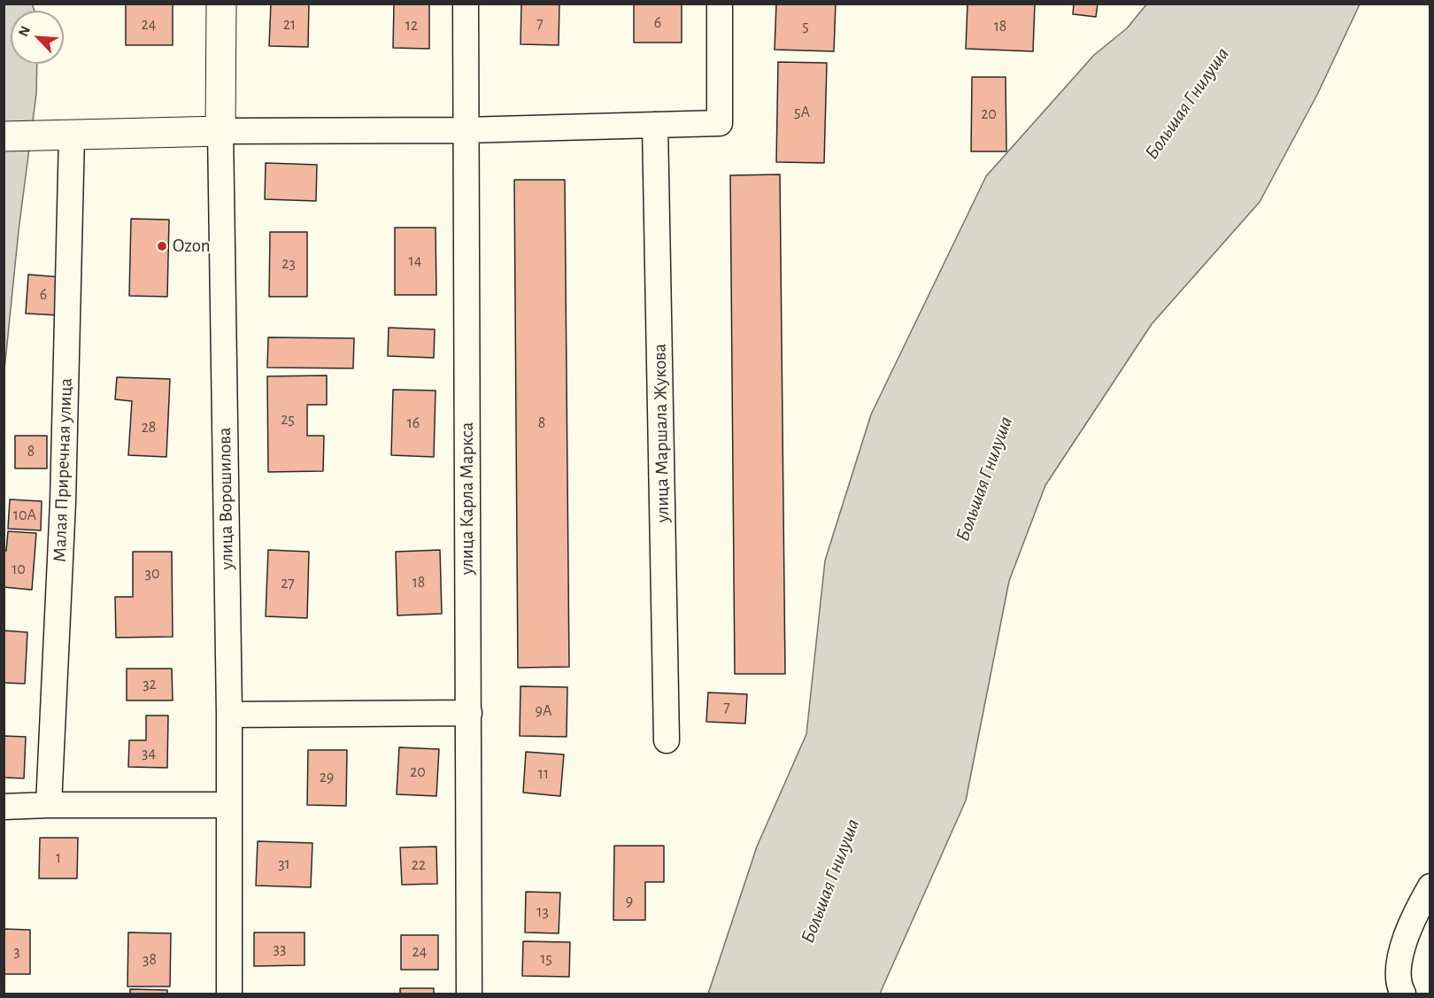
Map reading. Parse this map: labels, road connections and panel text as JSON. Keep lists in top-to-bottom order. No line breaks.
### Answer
{"streets":{"main road":["улица Ворошилова"],"street":["улица Маршала Жукова","Малая Приречная улица","улица Карла Маркса"]},"water":["Большая Гнилуша"],"places":["Ozon"],"house_numbers":["6","7","24","21","12","5","18","5А","20","14","23","6","25","16","8","28","8","10А","10","30","18","27","32","7","9А","34","20","11","29","1","31","22","9","13","33","3","24","15","38"],"north":"top left"}
